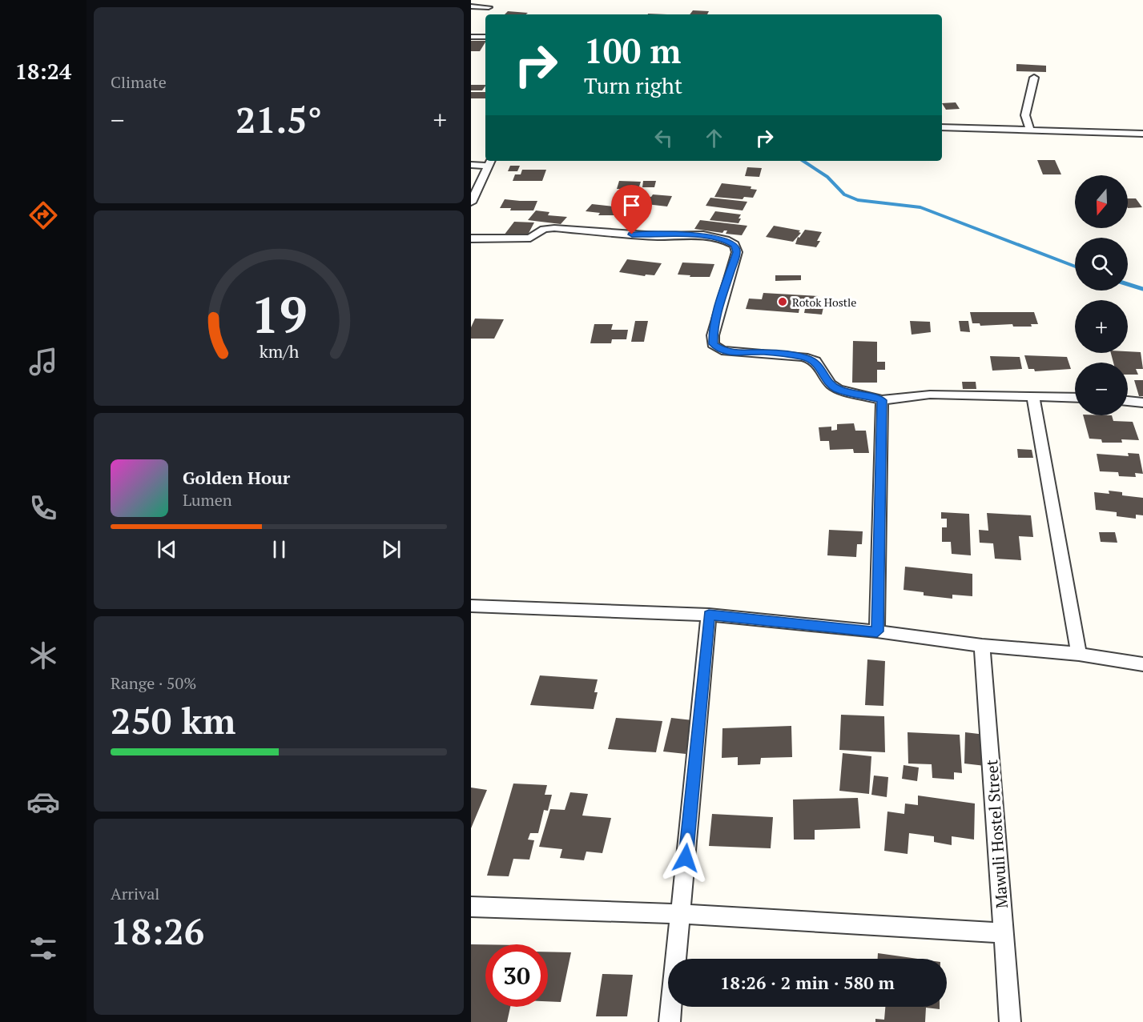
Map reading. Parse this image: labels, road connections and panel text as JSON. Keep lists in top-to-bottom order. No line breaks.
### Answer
{"streets":{"street":["Mawuli Hostel Street"]},"places":["Rotok Hostle"],"north":"bottom","page":{"tabs":"18:24","tile":["Climate",["Range · 50%","250 km"],["Arrival","18:26"]],"turn":["100 m","Turn right"],"heat":["−","21.5°","+"],"map_buttons":["+","−"],"song":["Golden Hour","Lumen"],"limit":"30","trip":"18:26 · 2 min · 580 m","gauge":["19","km/h"]}}
